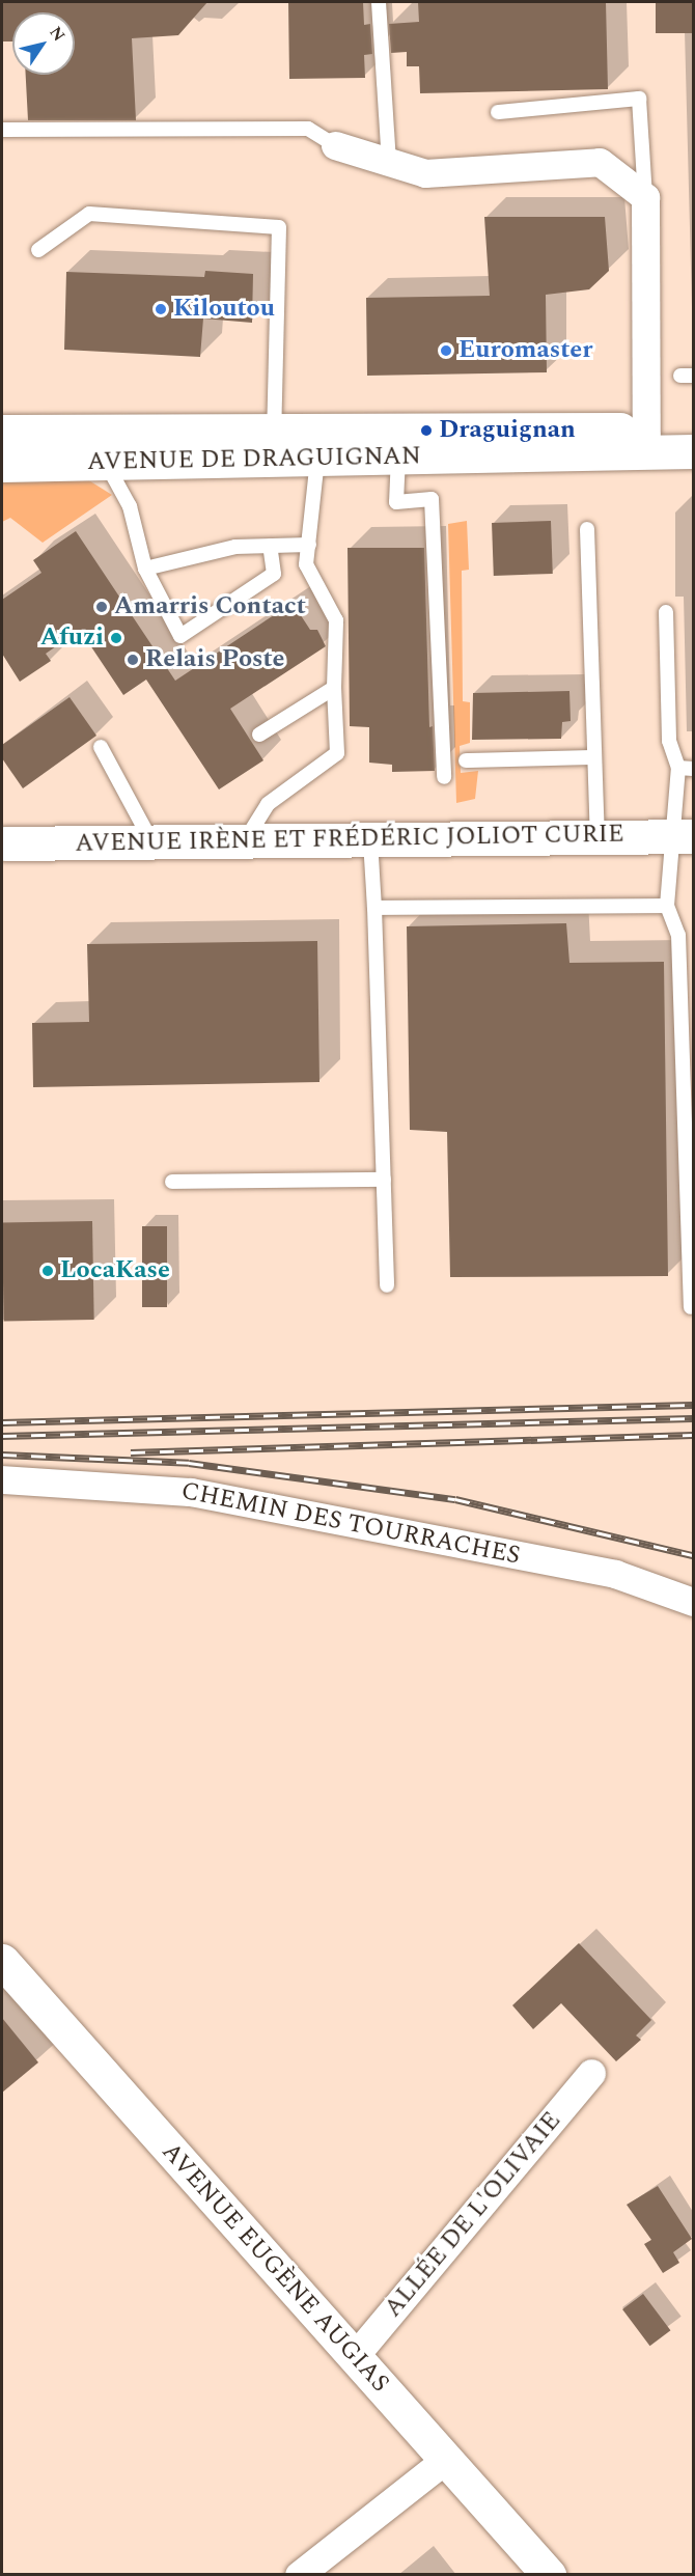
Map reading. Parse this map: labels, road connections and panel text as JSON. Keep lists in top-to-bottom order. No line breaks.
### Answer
{"streets":{"main road":["AVENUE DE DRAGUIGNAN","AVENUE IRÈNE ET FRÉDÉRIC JOLIOT CURIE","AVENUE EUGÈNE AUGIAS"],"street":["CHEMIN DES TOURRACHES","ALLÉE DE L'OLIVAIE"]},"crossings":[["ALLÉE DE L'OLIVAIE","AVENUE EUGÈNE AUGIAS"]],"places":["Kiloutou","Euromaster","Draguignan","Amarris Contact","Afuzi","Relais Poste","LocaKase"],"north":"top right"}
